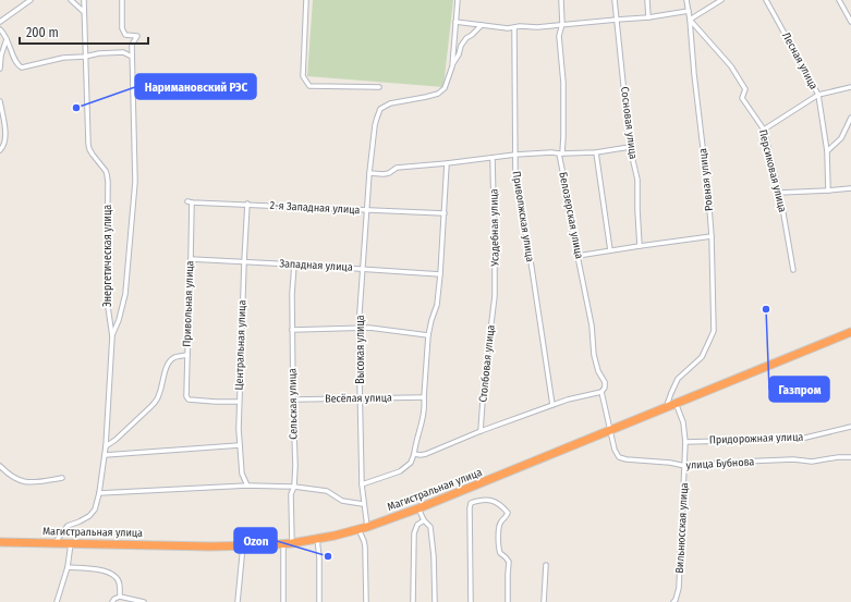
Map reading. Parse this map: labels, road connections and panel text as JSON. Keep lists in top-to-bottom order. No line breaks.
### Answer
{"streets":{"highway":["Магистральная улица"],"street":["Лесная улица","Сосновая улица","Персиковая улица","Ровная улица","2-я Западная улица","Белозерская улица","Приволжская улица","Усадебная улица","Энергетическая улица","Западная улица","Привольная улица","Центральная улица","Высокая улица","Столбовая улица","Весёлая улица","Сельская улица","Придорожная улица","улица Бубнова","Вильнюсская улица"]},"crossings":[["Персиковая улица","Ровная улица"],["Ровная улица","Магистральная улица"],["2-я Западная улица","Привольная улица"],["2-я Западная улица","Центральная улица"],["2-я Западная улица","Высокая улица"],["Белозерская улица","улица Бубнова"],["Белозерская улица","Магистральная улица"],["Усадебная улица","Столбовая улица"],["Энергетическая улица","Привольная улица"],["Энергетическая улица","Магистральная улица"],["Западная улица","Привольная улица"],["Западная улица","Центральная улица"],["Западная улица","Высокая улица"],["Западная улица","Сельская улица"],["Высокая улица","Весёлая улица"],["Высокая улица","Магистральная улица"],["Весёлая улица","Сельская улица"],["Сельская улица","Магистральная улица"],["Придорожная улица","Вильнюсская улица"],["улица Бубнова","Магистральная улица"],["улица Бубнова","Вильнюсская улица"],["Магистральная улица","Вильнюсская улица"]],"places":["Наримановский РЭС","Газпром","Ozon"],"scale_bar":"200 m"}
